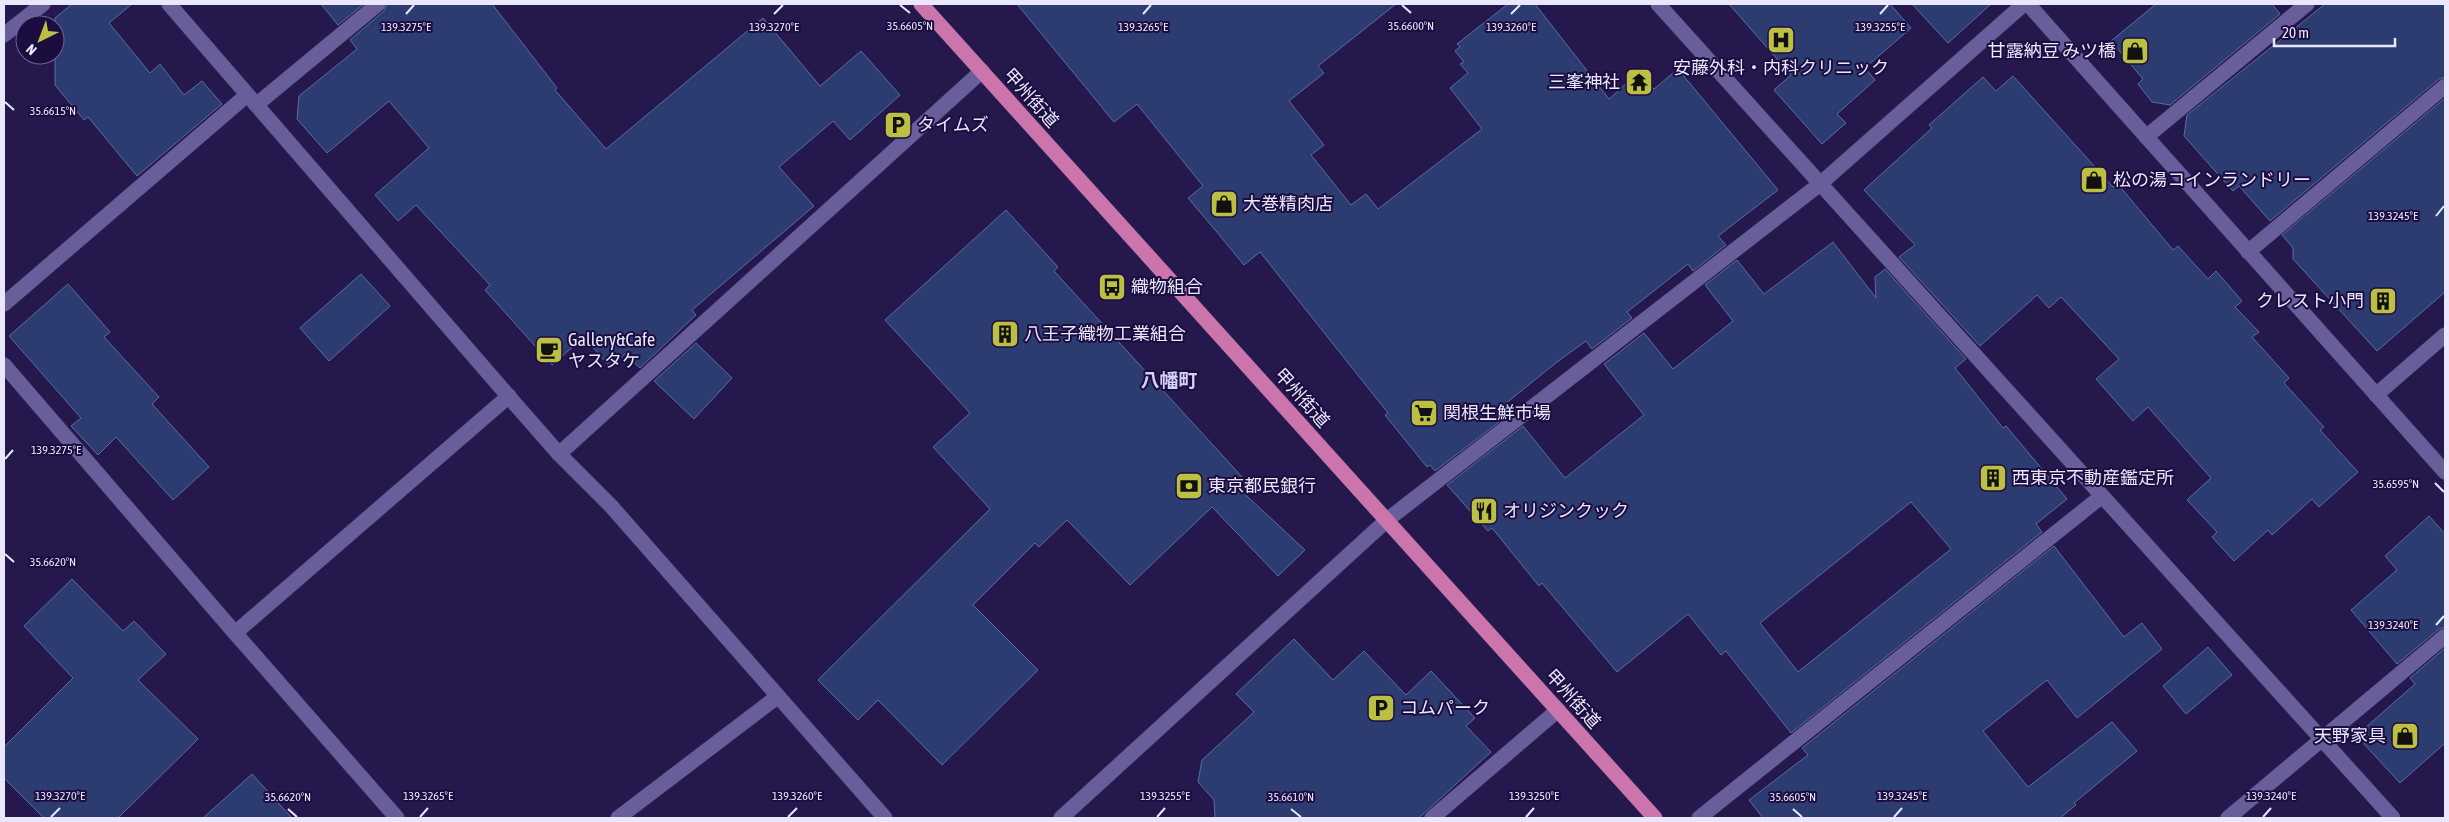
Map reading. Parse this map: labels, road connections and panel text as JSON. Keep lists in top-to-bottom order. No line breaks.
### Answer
{"streets":{"highway":["甲州街道"]},"districts":["八幡町"],"places":{"hospital":["安藤外科・内科クリニック"],"shop":["甘露納豆 みツ橋","松の湯コインランドリー","大巻精肉店","天野家具"],"temple":["三峯神社"],"parking":["タイムズ","コムパーク"],"bus stop":["織物組合"],"building":["クレスト小門","八王子織物工業組合","西東京不動産鑑定所"],"cafe":["Gallery&Cafe ヤスタケ"],"supermarket":["関根生鮮市場"],"bank":["東京都民銀行"],"restaurant":["オリジンクック"]},"scale_bar":"20 m","north":"bottom left","coordinates":["35.6605°N","35.6600°N","139.3275°E","139.3265°E","139.3260°E","139.3255°E","139.3270°E","35.6615°N","139.3245°E","35.6595°N","35.6620°N","139.3240°E","139.3250°E","35.6610°N"]}
